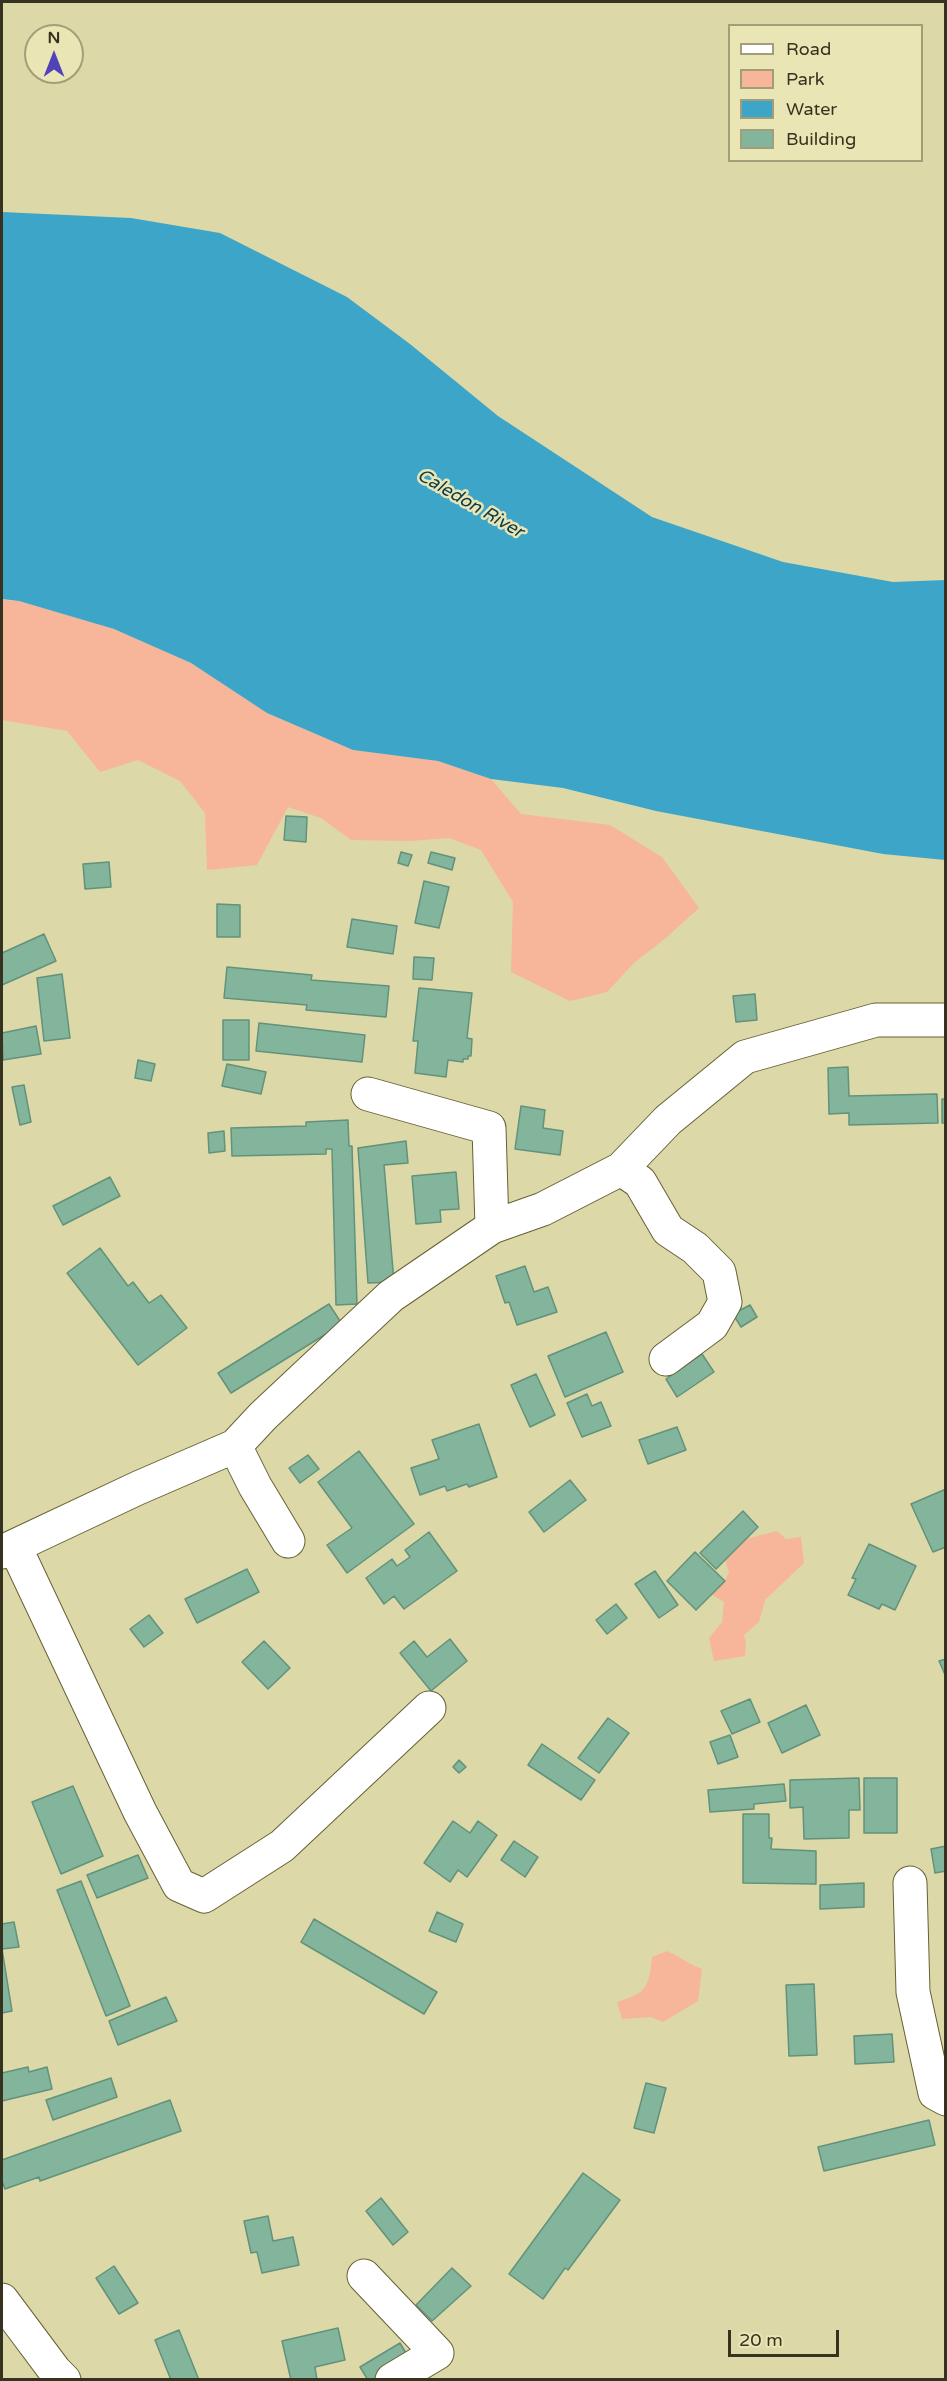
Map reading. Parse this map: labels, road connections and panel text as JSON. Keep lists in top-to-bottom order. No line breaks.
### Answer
{"water":["Caledon River"],"legend":["Road","Park","Water","Building"],"scale_bar":"20 m","north":"top"}
